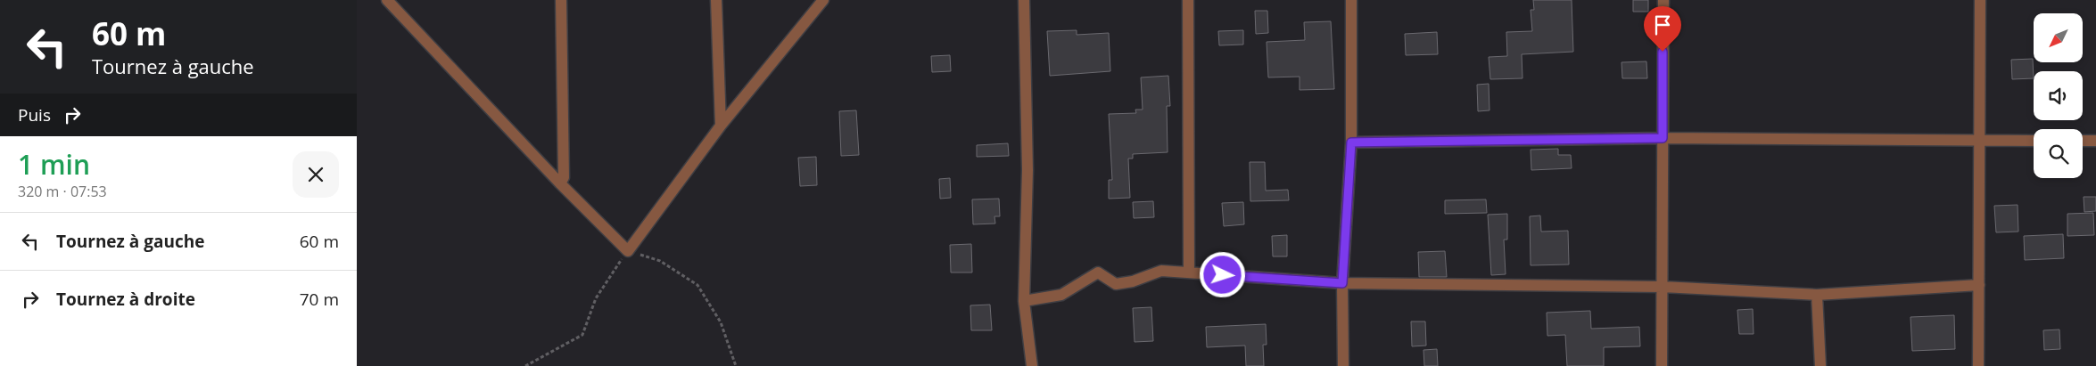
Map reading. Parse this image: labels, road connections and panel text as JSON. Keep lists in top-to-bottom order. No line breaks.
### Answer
{"north":"bottom left","page":{"turn":["60 m","Tournez à gauche"],"then":"Puis","heading":["1 min","320 m · 07:53"],"list":[{"name":"Tournez à gauche","value":"60 m"},{"name":"Tournez à droite","value":"70 m"}]}}
